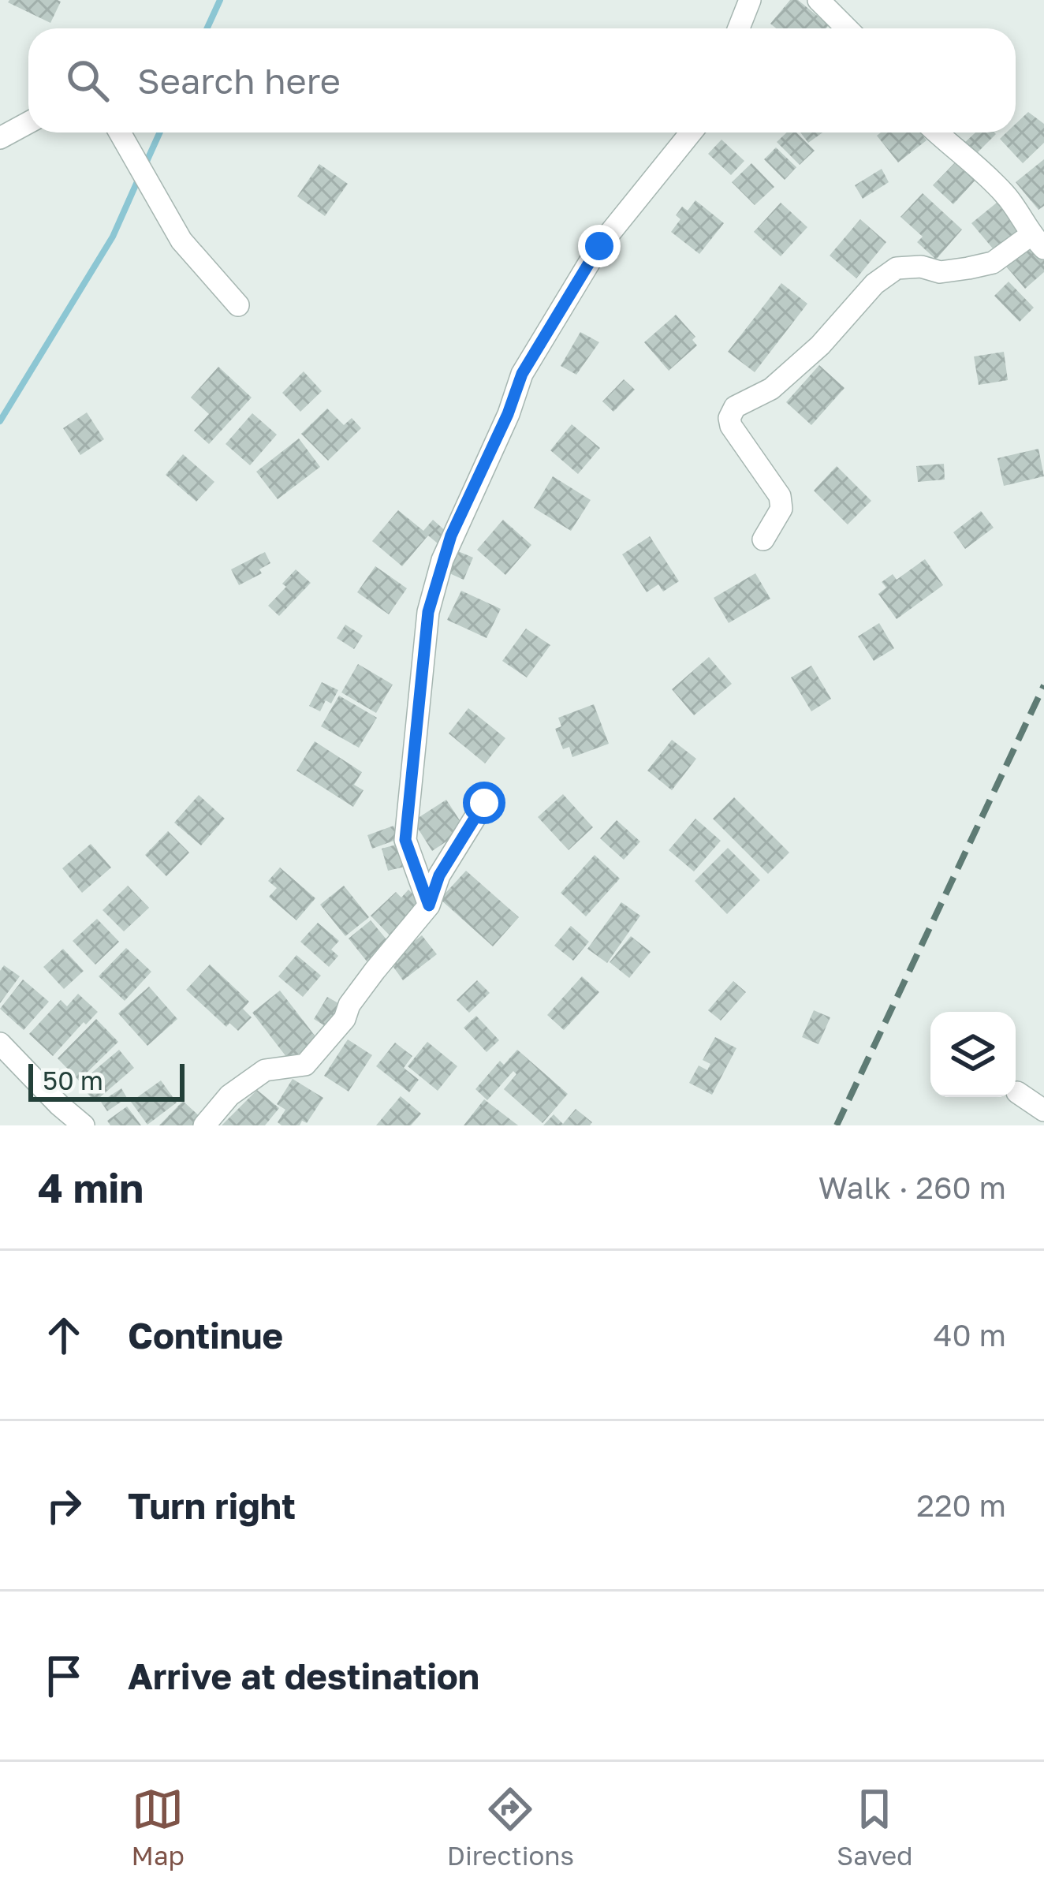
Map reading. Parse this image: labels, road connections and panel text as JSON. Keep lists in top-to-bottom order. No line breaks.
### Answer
{"scale_bar":"50 m","page":{"search":"Search here","scale":"50 m","heading":["4 min","Walk · 260 m"],"list":[["Continue","40 m"],["Turn right","220 m"],"Arrive at destination"],"nav":["Map","Directions","Saved"]}}
